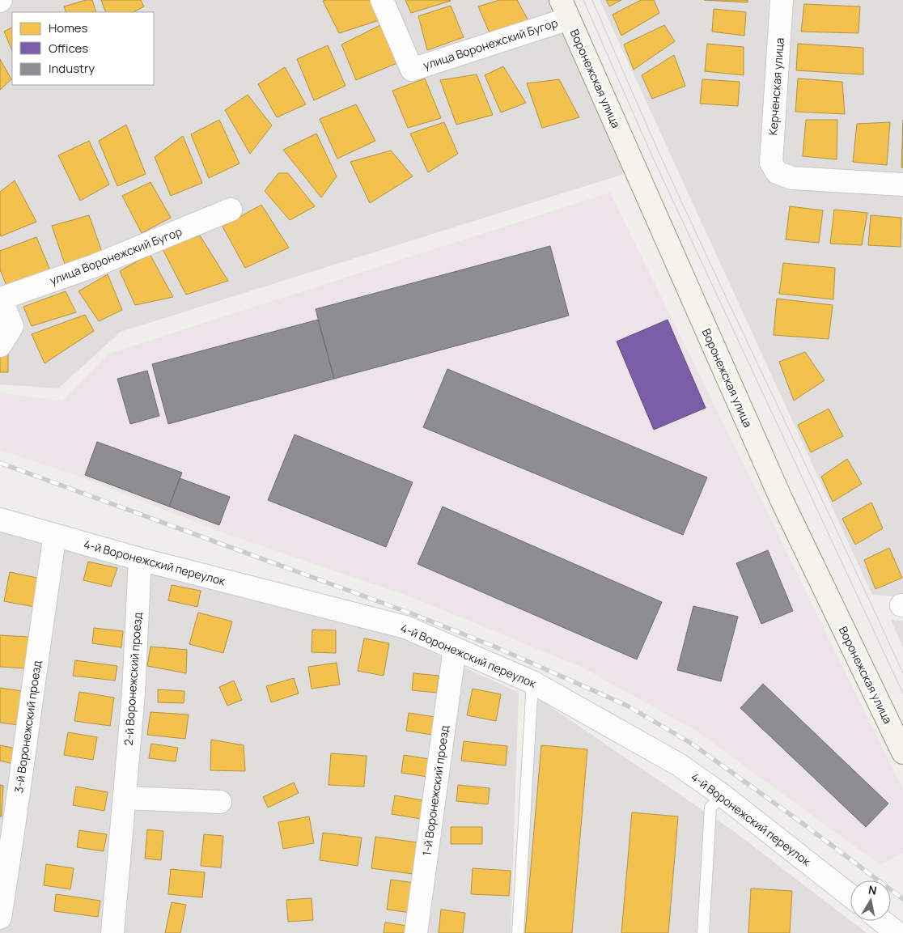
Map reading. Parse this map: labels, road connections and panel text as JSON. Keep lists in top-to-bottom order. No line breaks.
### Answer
{"streets":{"street":["улица Воронежский Бугор","Воронежская улица","Керченская улица","4-й Воронежский переулок","2-й Воронежский проезд","3-й Воронежский проезд","1-й Воронежский проезд"]},"crossings":[["улица Воронежский Бугор","Воронежская улица"],["4-й Воронежский переулок","2-й Воронежский проезд"],["4-й Воронежский переулок","3-й Воронежский проезд"],["4-й Воронежский переулок","1-й Воронежский проезд"]],"legend":["Homes","Offices","Industry"],"north":"top"}
